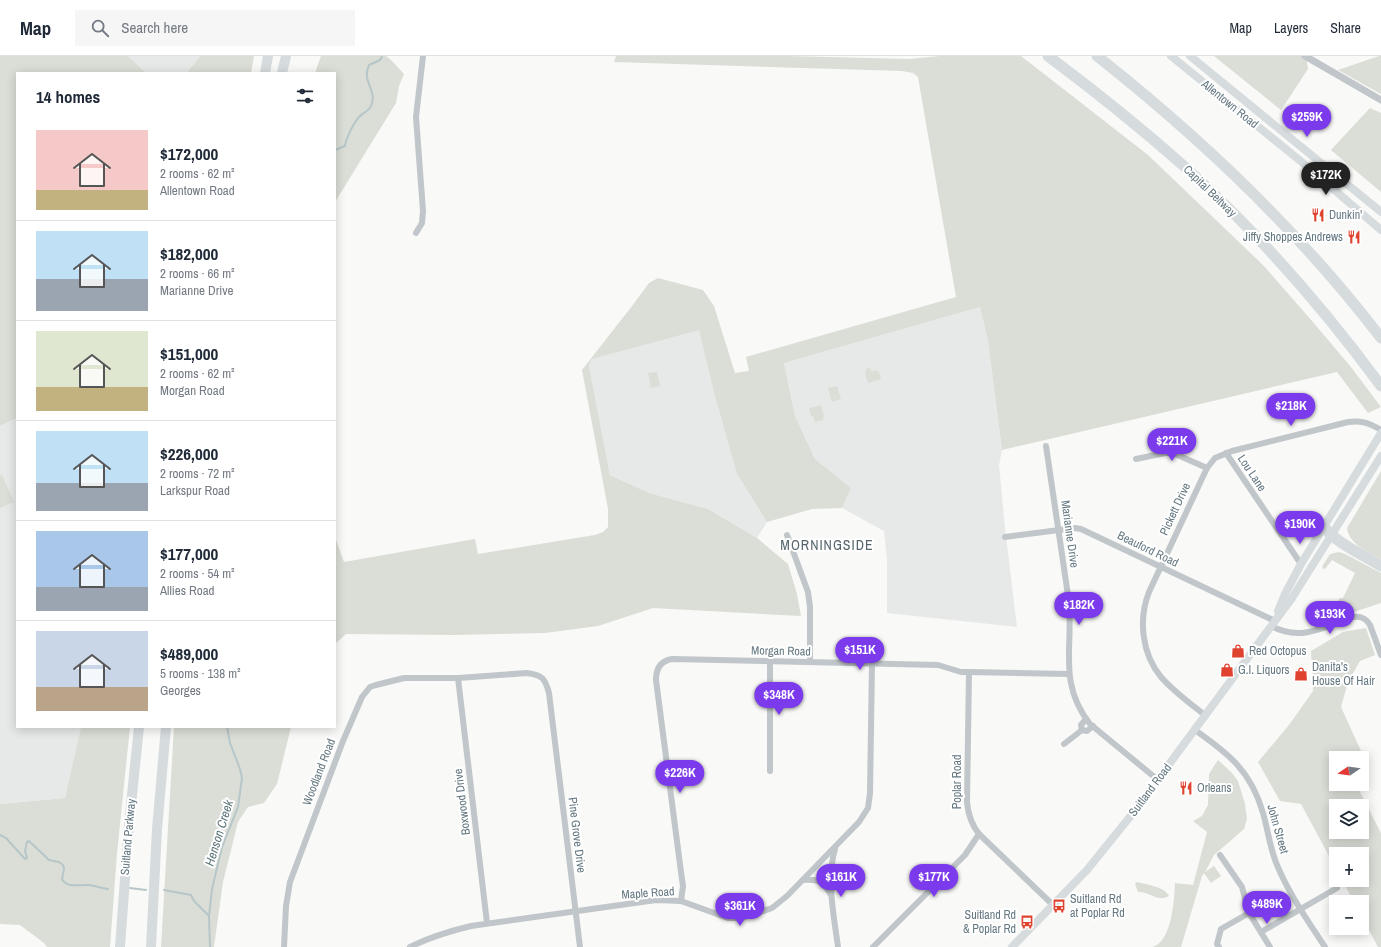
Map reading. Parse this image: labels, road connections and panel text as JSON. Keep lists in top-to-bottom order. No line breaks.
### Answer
{"streets":{"highway":["Capital Beltway","Suitland Parkway"],"main road":["Allentown Road","Suitland Road"],"street":["Lou Lane","Pickett Drive","Marianne Drive","Beauford Road","Morgan Road","Woodland Road","Poplar Road","Boxwood Drive","John Street","Pine Grove Drive","Maple Road"]},"crossings":[["Lou Lane","Pickett Drive"],["Lou Lane","Suitland Road"],["Pickett Drive","Beauford Road"],["Pickett Drive","Suitland Road"],["Marianne Drive","Beauford Road"],["Marianne Drive","Morgan Road"],["Marianne Drive","Suitland Road"],["Beauford Road","Suitland Road"],["Morgan Road","Poplar Road"],["Morgan Road","Maple Road"],["Woodland Road","Boxwood Drive"],["Woodland Road","Pine Grove Drive"],["Poplar Road","Suitland Road"],["Suitland Road","John Street"],["Boxwood Drive","Maple Road"],["Pine Grove Drive","Maple Road"]],"districts":["MORNINGSIDE"],"water":["Henson Creek"],"places":{"restaurant":["Dunkin'","Jiffy Shoppes Andrews","Orleans"],"shop":["Red Octopus","G.I. Liquors","Danita's House Of Hair"],"bus stop":["Suitland Rd at Poplar Rd","Suitland Rd & Poplar Rd"]},"north":"left","page":{"header":"Map","search":"Search here","nav":["Map","Layers","Share"],"heading":"14 homes","price":["$259K","$172K","$218K","$221K","$190K","$182K","$193K","$151K","$348K","$226K","$161K","$177K","$489K","$361K"],"list":[{"name":"$172,000","note":"2 rooms · 62 m² · Allentown Road"},{"name":"$182,000","note":"2 rooms · 66 m² · Marianne Drive"},{"name":"$151,000","note":"2 rooms · 62 m² · Morgan Road"},{"name":"$226,000","note":"2 rooms · 72 m² · Larkspur Road"},{"name":"$177,000","note":"2 rooms · 54 m² · Allies Road"},{"name":"$489,000","note":"5 rooms · 138 m² · Georges"}],"map_buttons":["+","−"]}}
